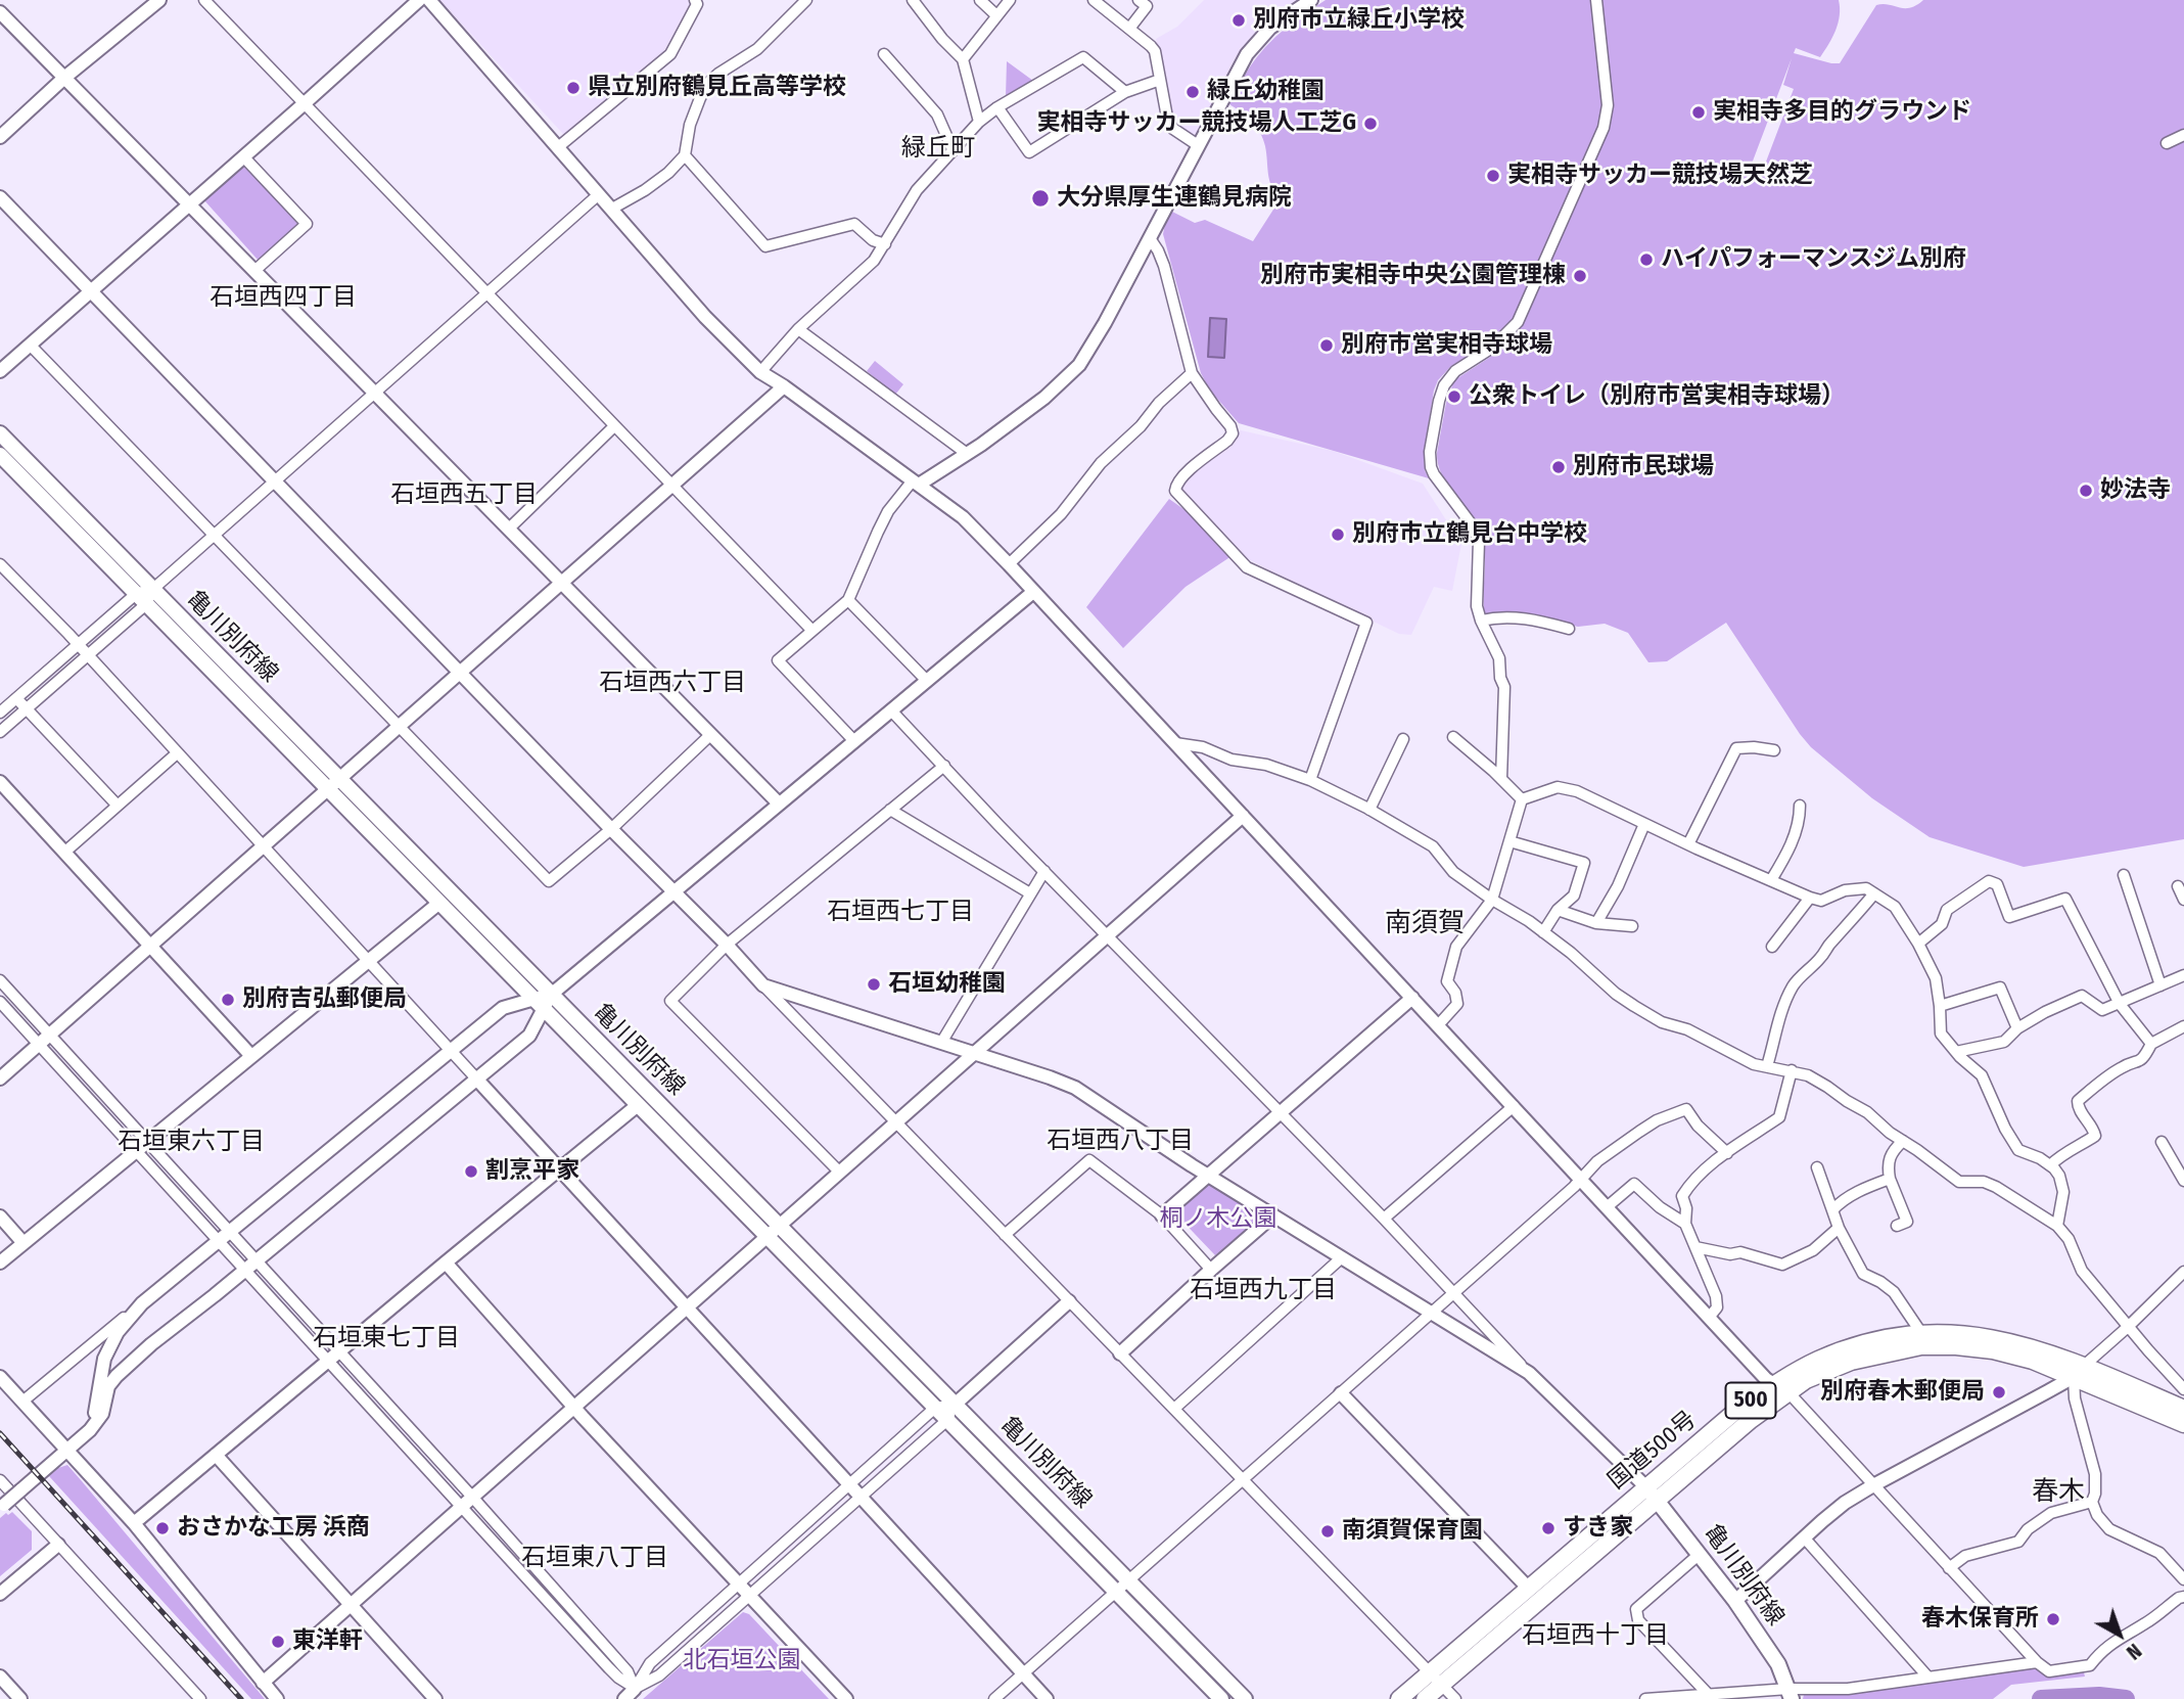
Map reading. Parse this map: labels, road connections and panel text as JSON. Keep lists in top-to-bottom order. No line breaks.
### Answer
{"streets":{"highway":["500","国道500号"],"main road":["亀川別府線"]},"crossings":[["亀川別府線","国道500号"]],"districts":["緑丘町","石垣西四丁目","石垣西五丁目","石垣西六丁目","石垣西七丁目","南須賀","石垣西八丁目","石垣東六丁目","石垣西九丁目","石垣東七丁目","春木","石垣東八丁目","石垣西十丁目"],"parks":["桐ノ木公園","北石垣公園"],"places":["別府市立緑丘小学校","県立別府鶴見丘高等学校","緑丘幼稚園","実相寺多目的グラウンド","実相寺サッカー競技場人工芝G","実相寺サッカー競技場天然芝","大分県厚生連鶴見病院","ハイパフォーマンスジム別府","別府市実相寺中央公園管理棟","別府市営実相寺球場","公衆トイレ（別府市営実相寺球場）","別府市民球場","妙法寺","別府市立鶴見台中学校","石垣幼稚園","別府吉弘郵便局","割烹平家","別府春木郵便局","おさかな工房 浜商","すき家","南須賀保育園","春木保育所","東洋軒"],"north":"bottom right"}
